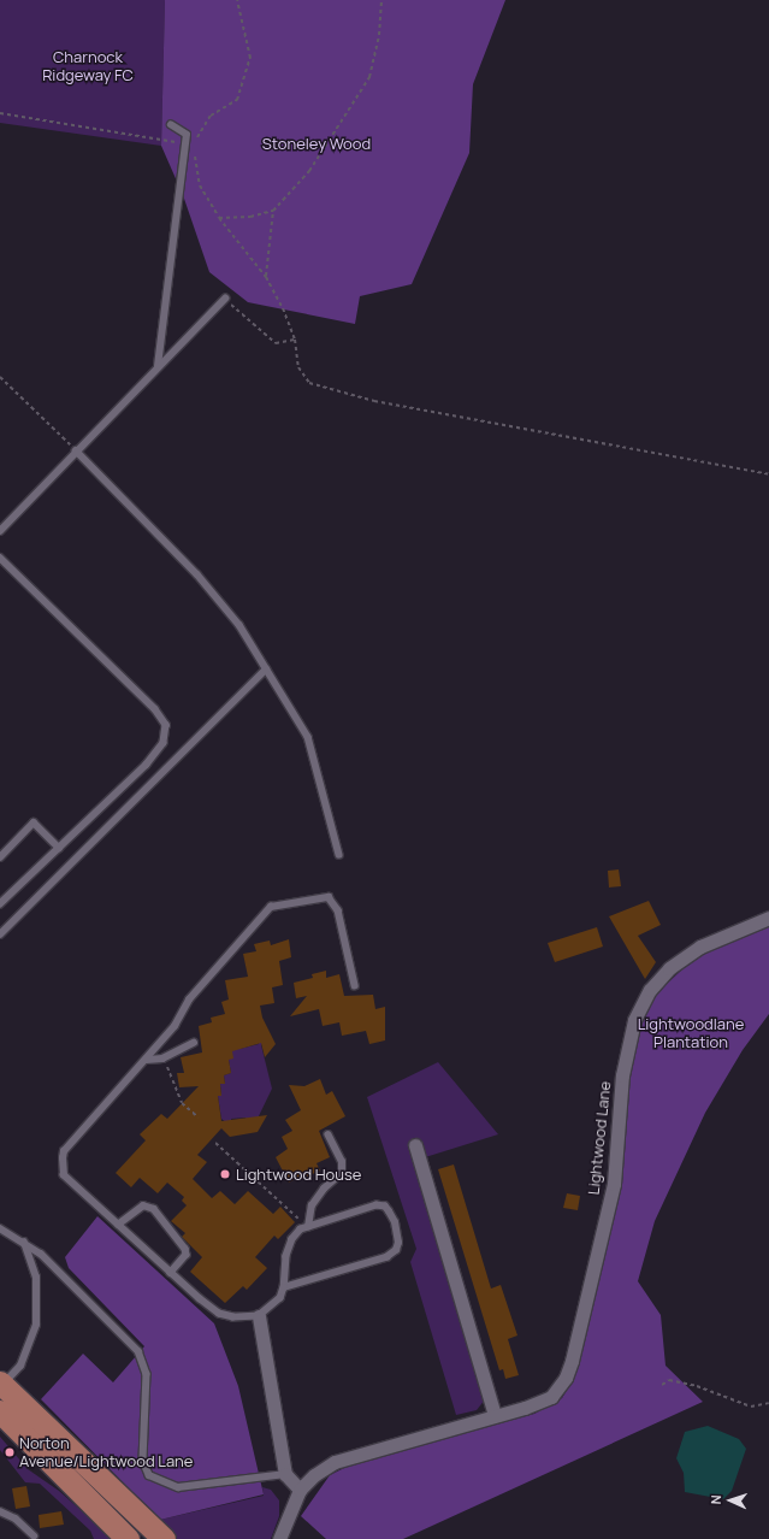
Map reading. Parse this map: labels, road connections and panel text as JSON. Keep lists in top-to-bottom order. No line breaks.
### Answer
{"streets":{"street":["Lightwood Lane"]},"parks":["Charnock Ridgeway FC","Stoneley Wood","Lightwoodlane Plantation"],"places":["Lightwood House","Norton Avenue/Lightwood Lane"],"north":"left"}
